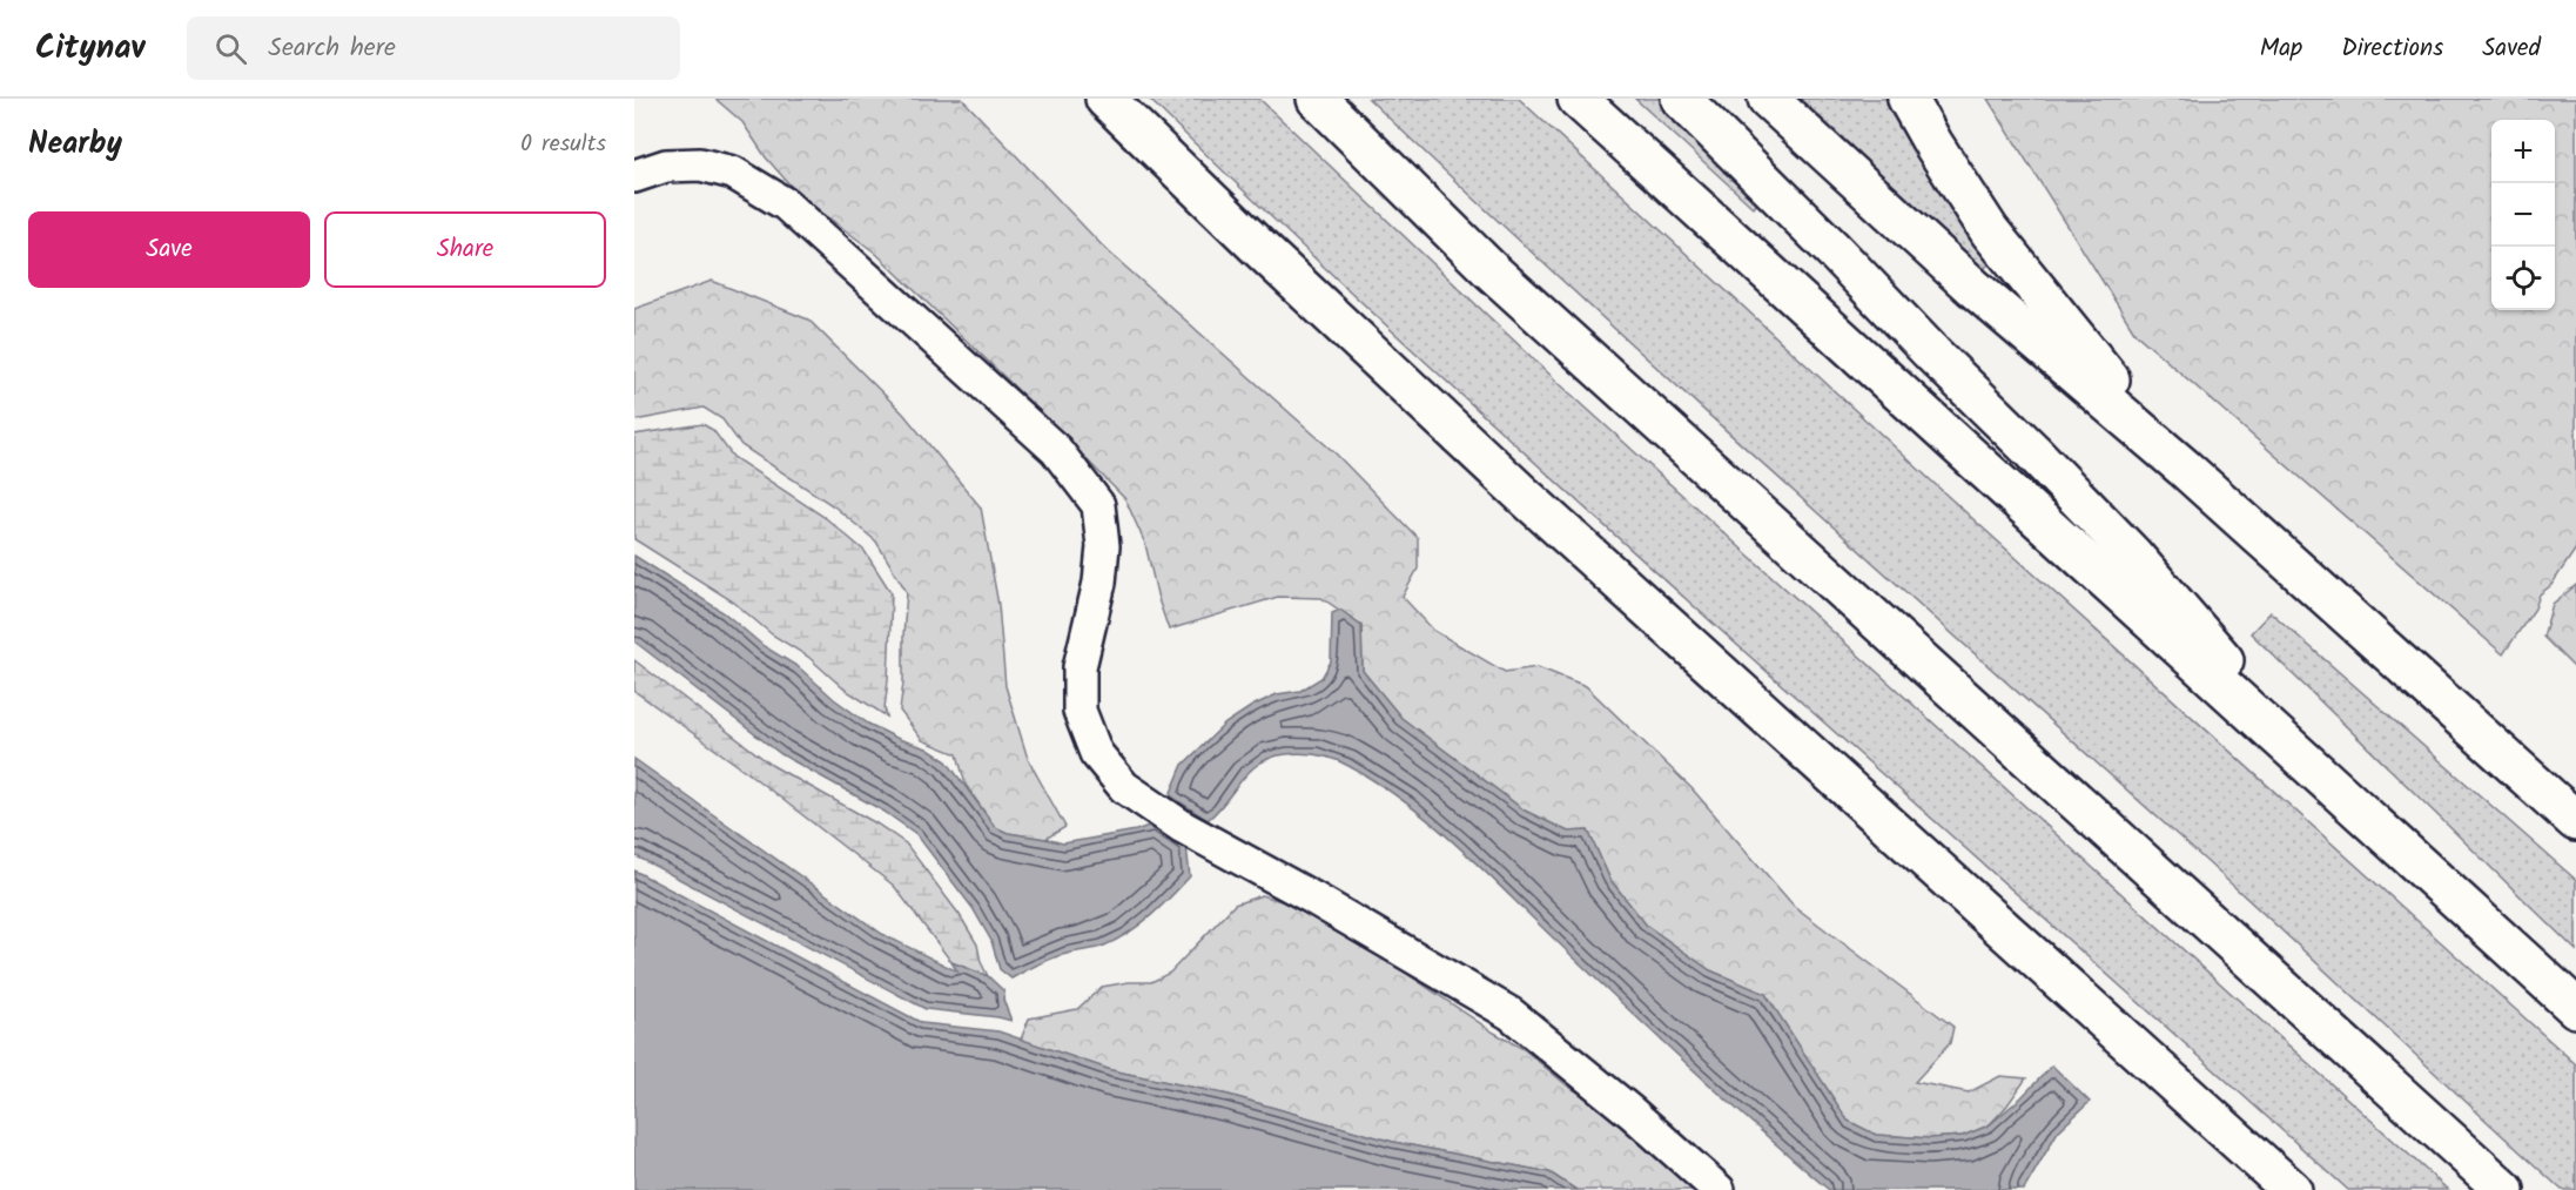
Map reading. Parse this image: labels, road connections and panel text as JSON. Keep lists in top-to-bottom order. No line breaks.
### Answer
{"page":{"header":"Citynav","search":"Search here","nav":["Map","Directions","Saved"],"heading":["Nearby","0 results"],"map_buttons":["+","−"],"buttons":["Save","Share"]}}
